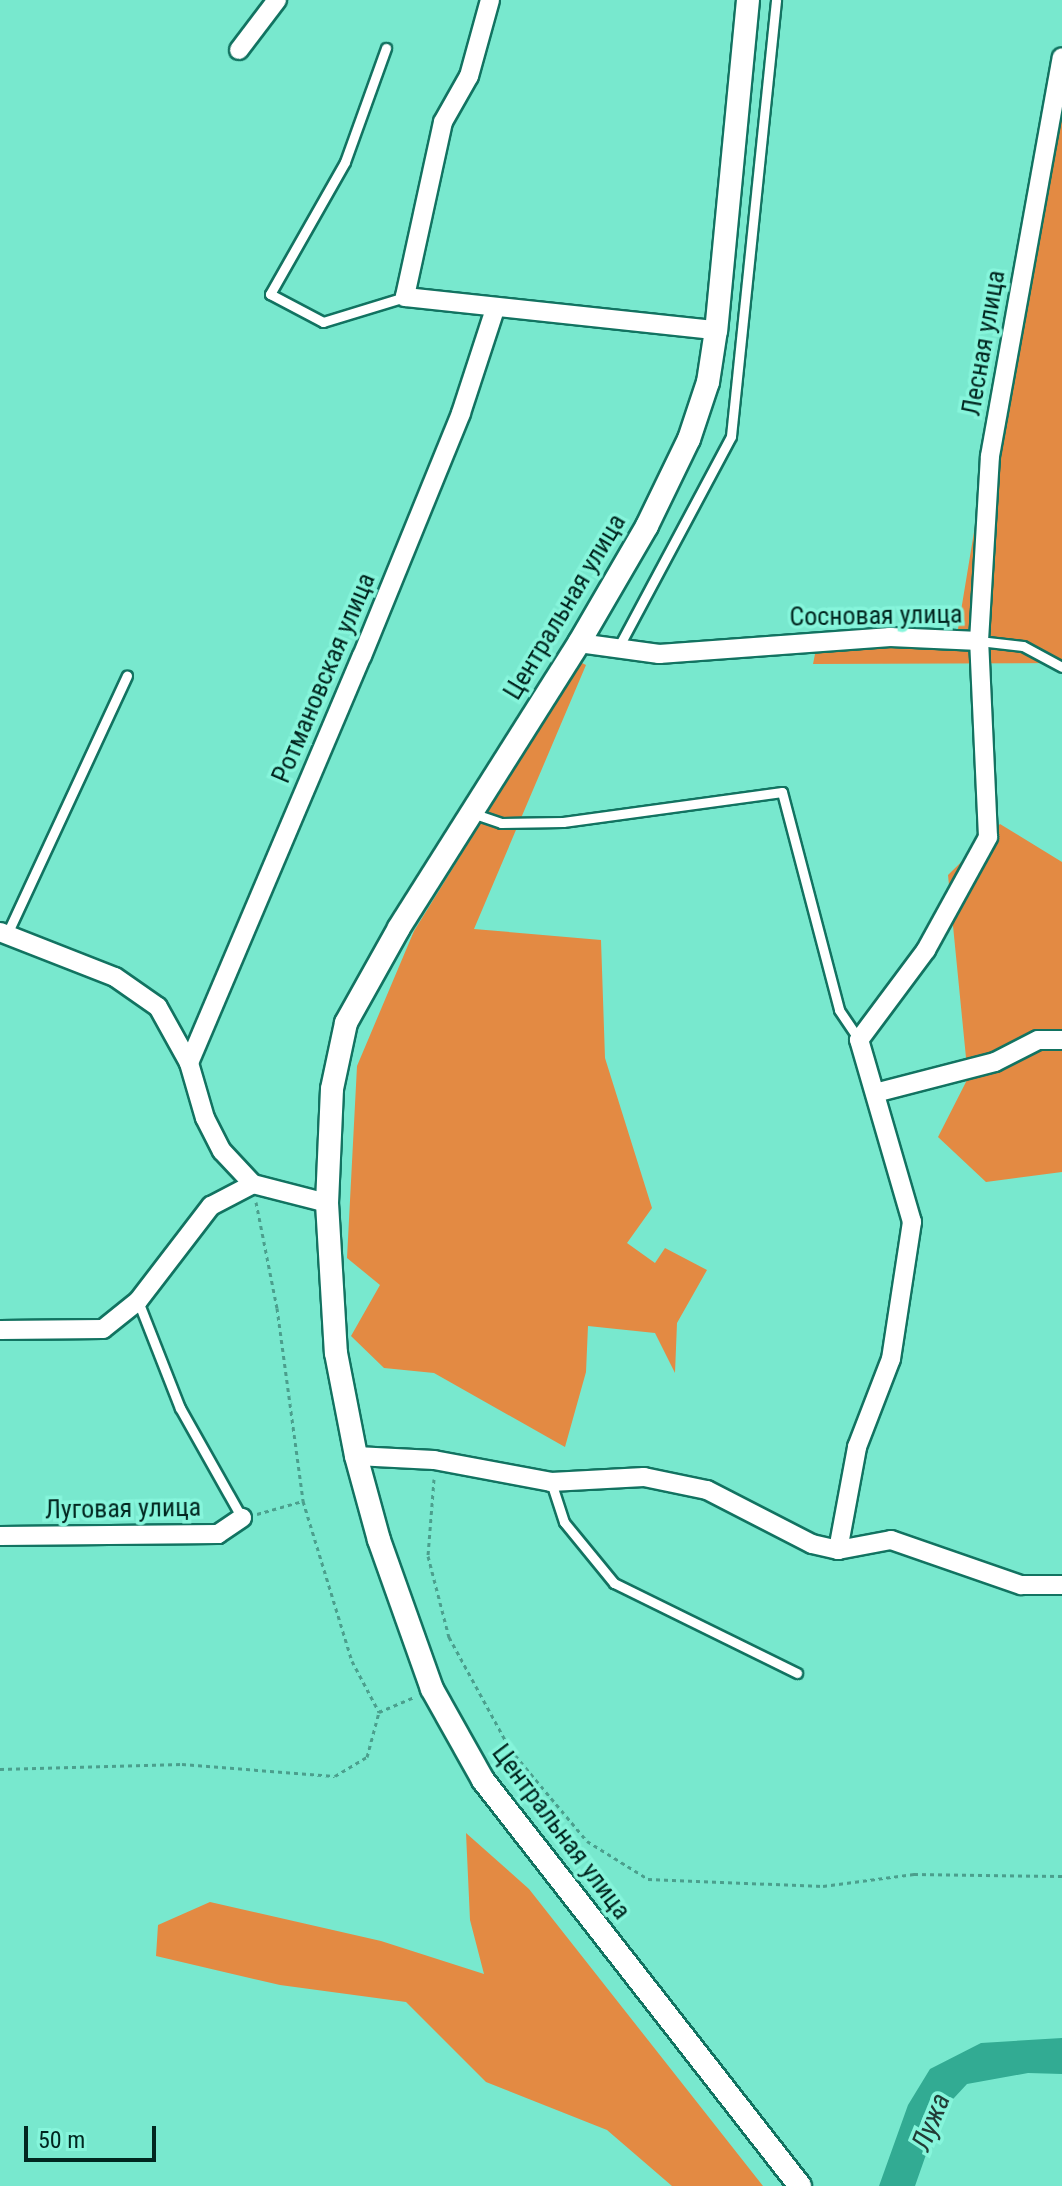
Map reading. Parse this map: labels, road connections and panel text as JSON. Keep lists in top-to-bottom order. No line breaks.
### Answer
{"streets":{"street":["Лесная улица","Центральная улица","Сосновая улица","Ротмановская улица","Луговая улица"]},"crossings":[["Лесная улица","Сосновая улица"],["Центральная улица","Сосновая улица"]],"water":["Лужа"],"scale_bar":"50 m"}
